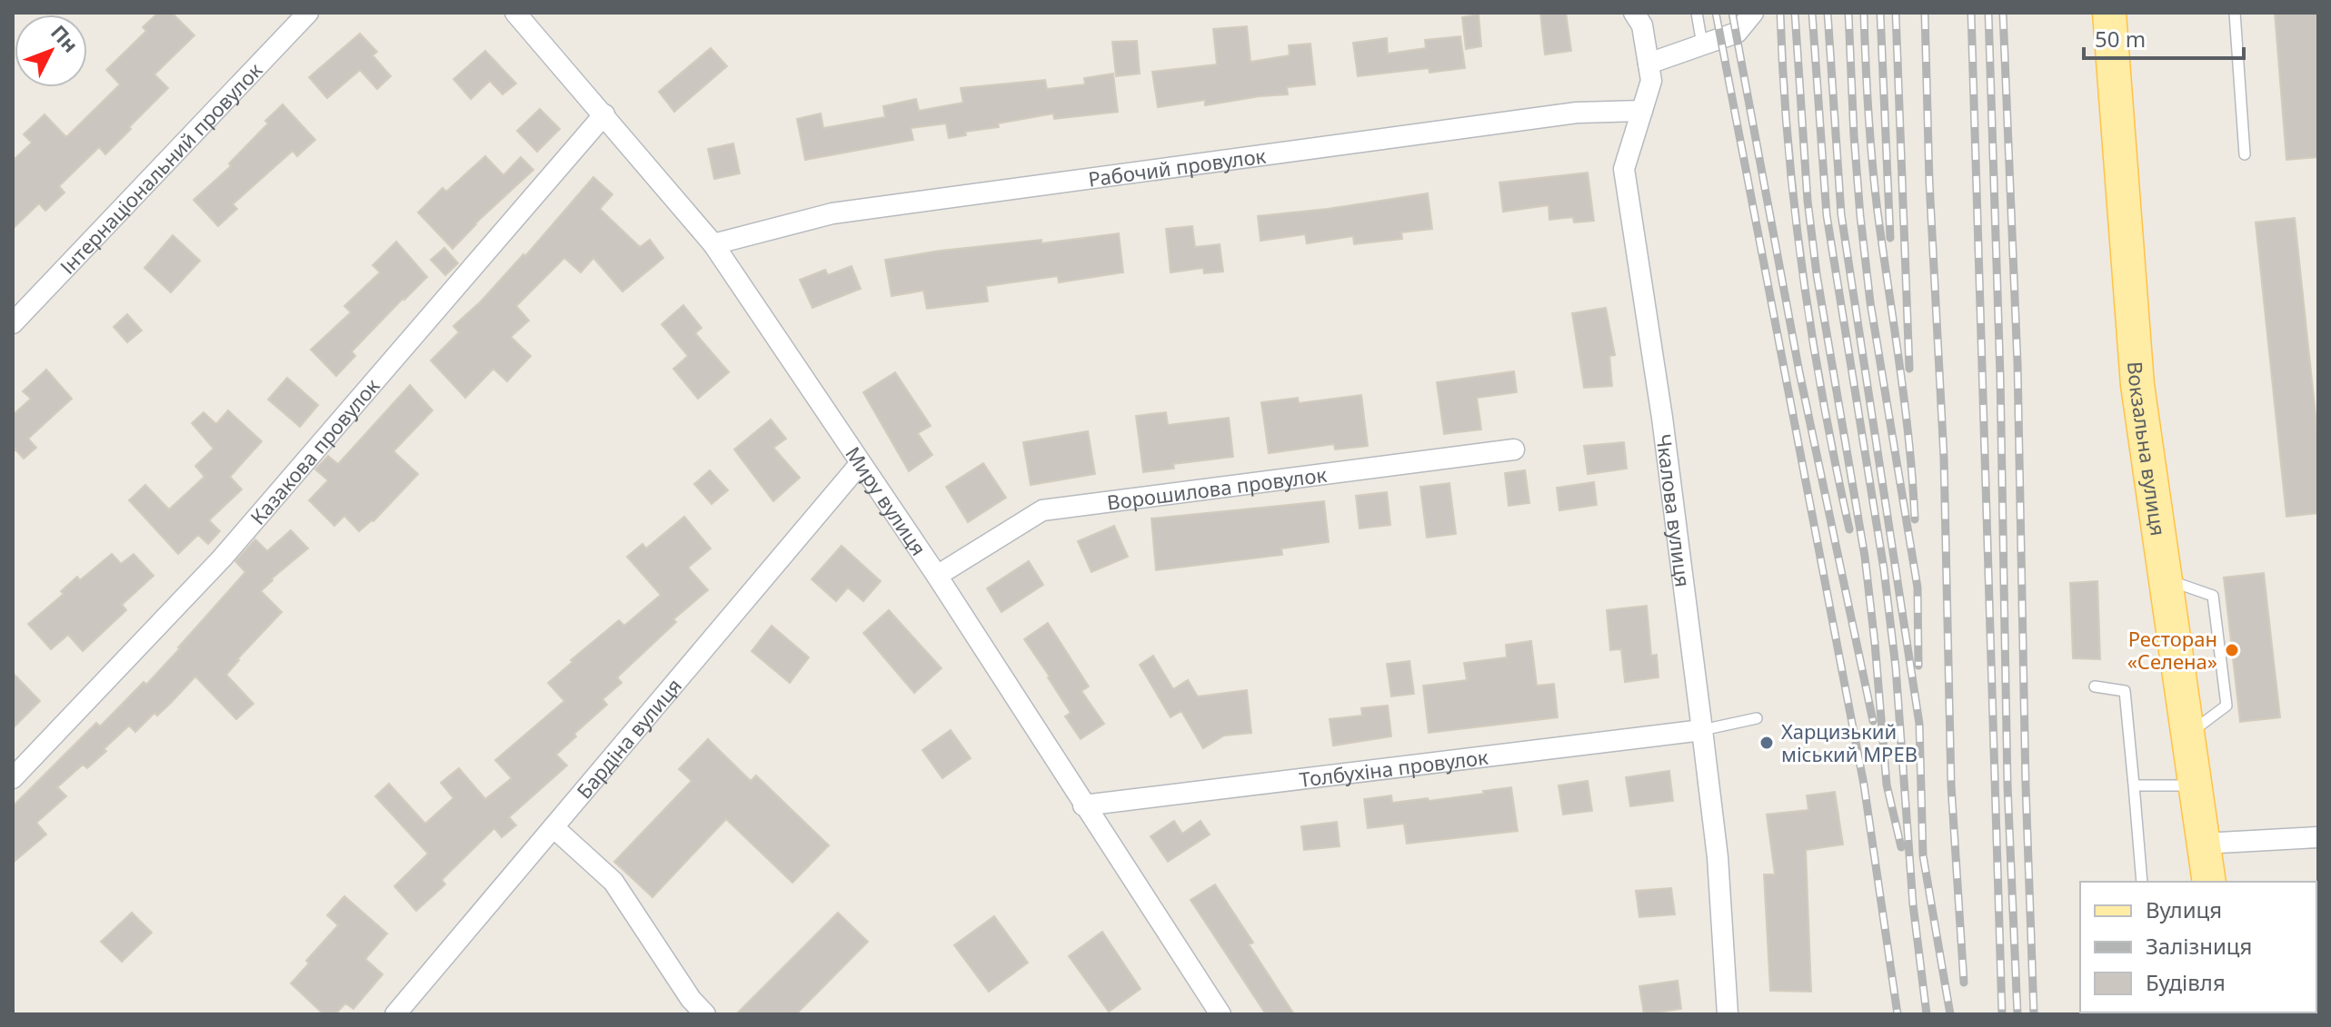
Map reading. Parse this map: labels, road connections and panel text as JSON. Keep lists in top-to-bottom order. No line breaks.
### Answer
{"streets":{"main road":["Вокзальна вулиця"],"street":["Рабочий провулок","Інтернаціональний провулок","Казакова провулок","Ворошилова провулок","Миру вулиця","Чкалова вулиця","Бардіна вулиця","Толбухіна провулок"]},"crossings":[["Рабочий провулок","Миру вулиця"],["Рабочий провулок","Чкалова вулиця"],["Казакова провулок","Миру вулиця"],["Ворошилова провулок","Миру вулиця"],["Миру вулиця","Бардіна вулиця"],["Миру вулиця","Толбухіна провулок"],["Чкалова вулиця","Толбухіна провулок"]],"places":["Ресторан «Селена»","Харцизький міський МРЕВ"],"legend":["Вулиця","Залізниця","Будівля"],"scale_bar":"50 m","north":"top right"}
